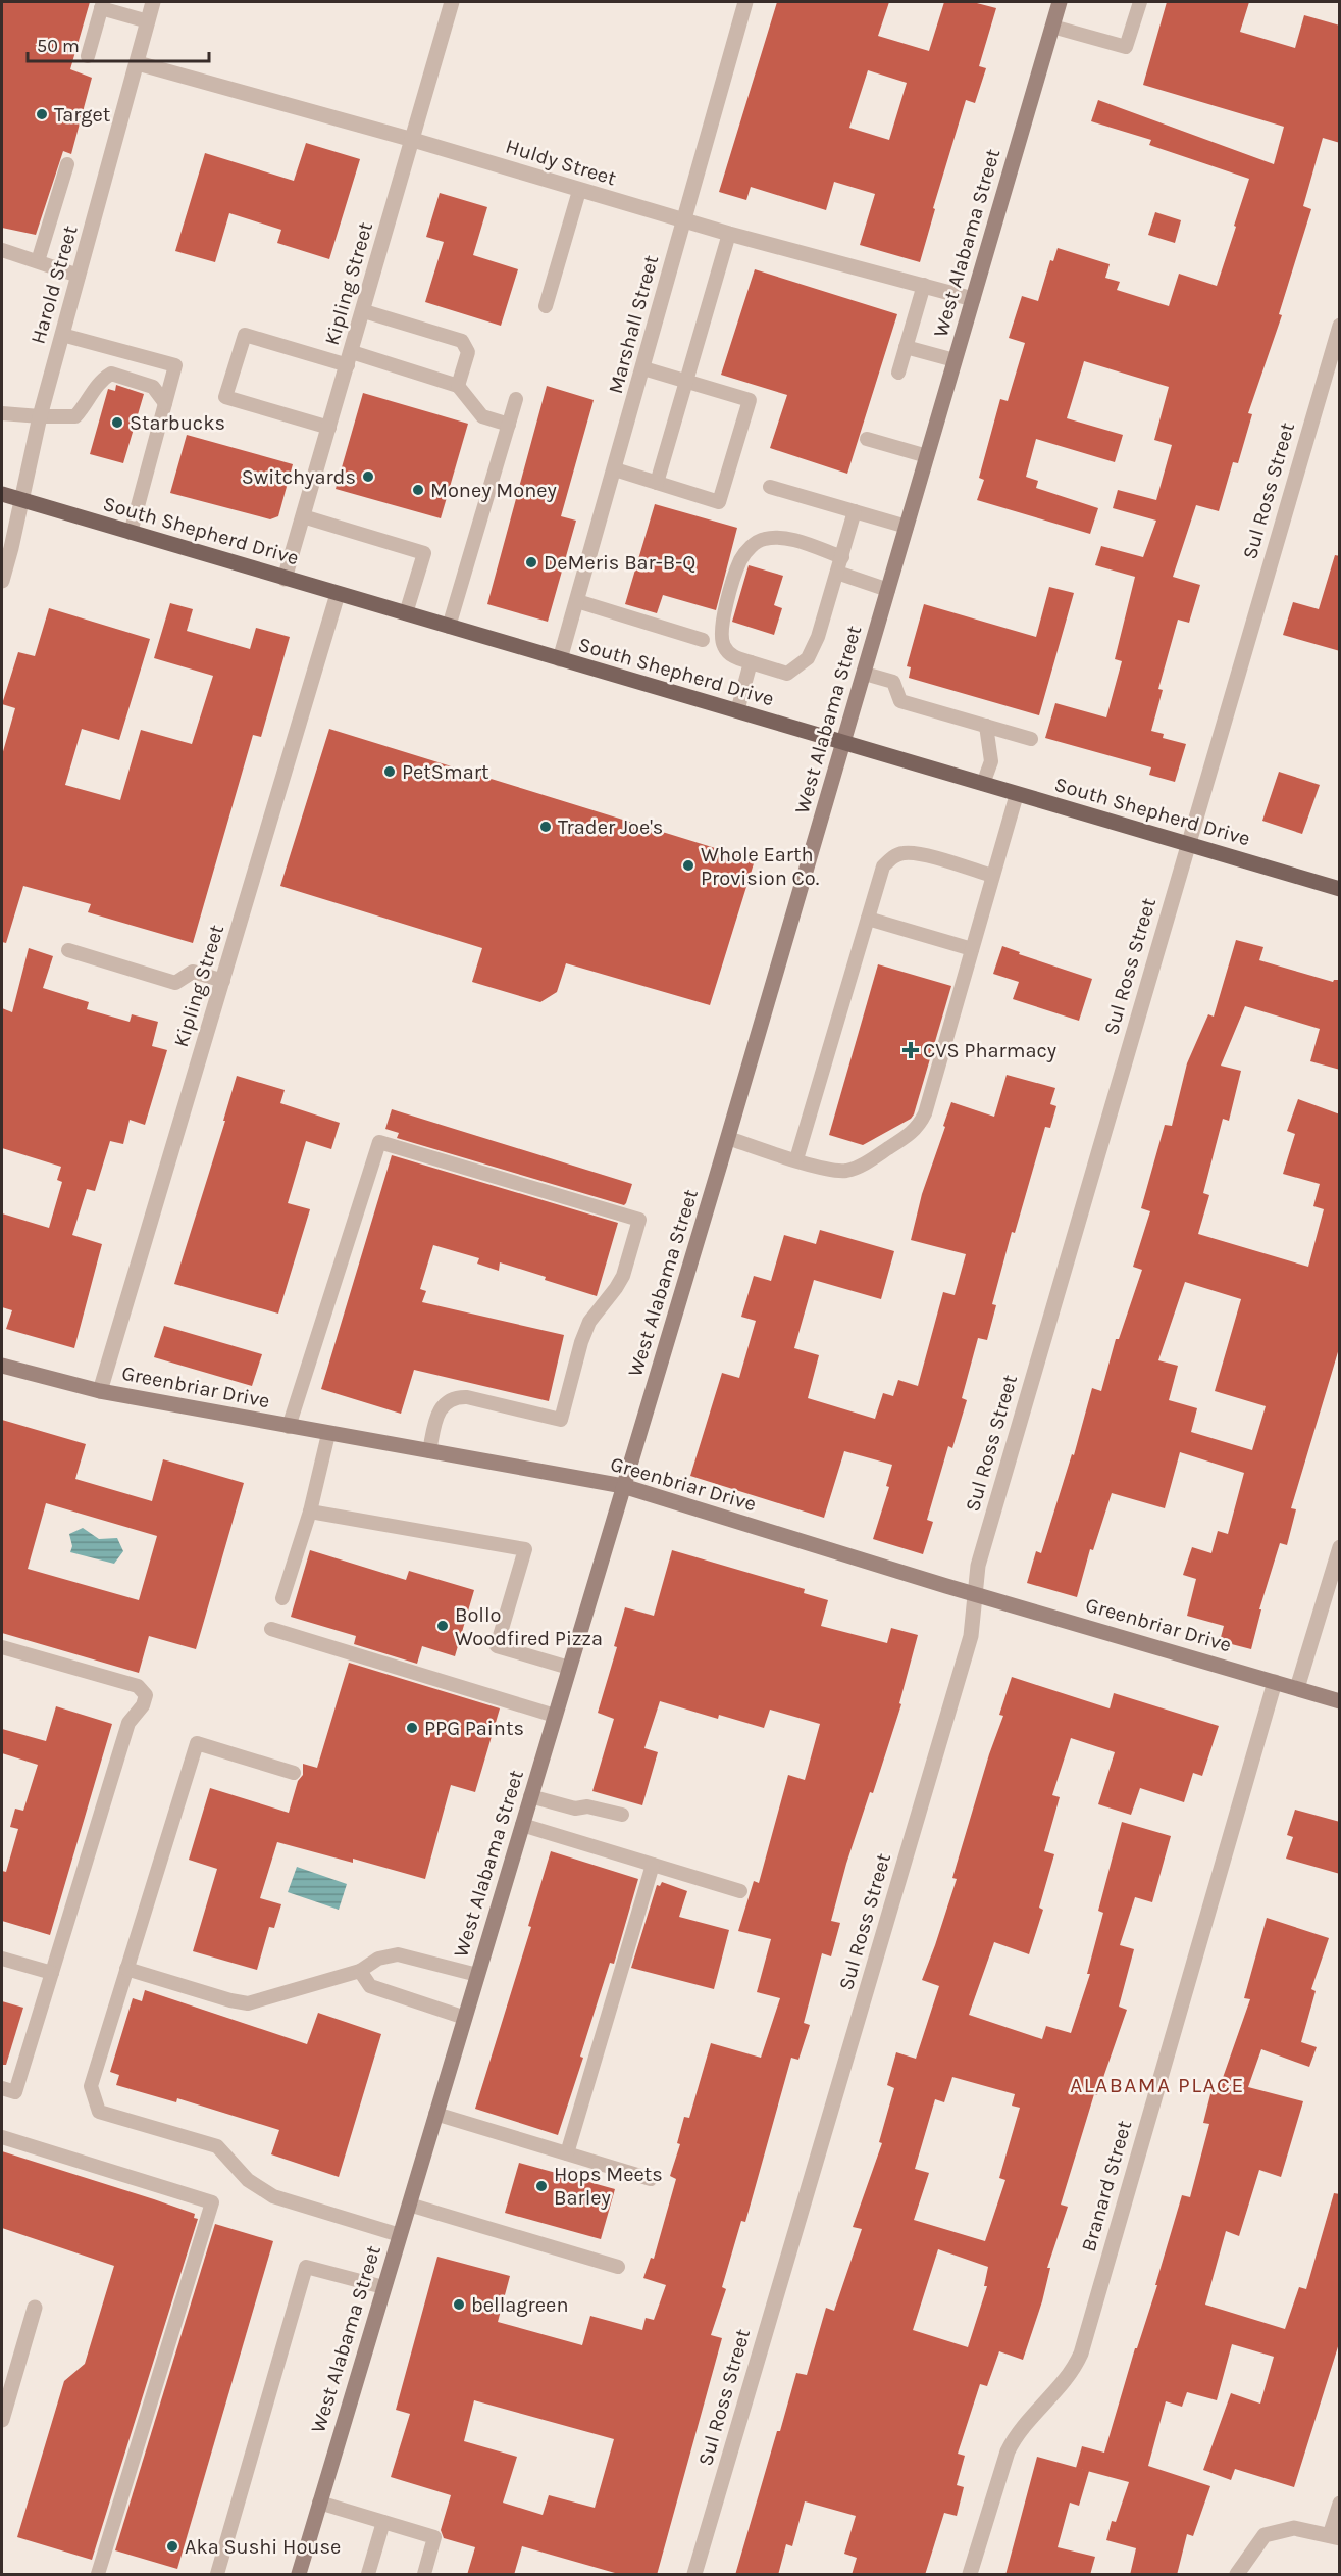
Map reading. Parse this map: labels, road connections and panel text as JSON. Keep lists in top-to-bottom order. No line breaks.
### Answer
{"streets":{"main road":["South Shepherd Drive"],"street":["Huldy Street","West Alabama Street","Kipling Street","Harold Street","Marshall Street","Sul Ross Street","Greenbriar Drive","Branard Street"]},"crossings":[["Huldy Street","West Alabama Street"],["Huldy Street","Kipling Street"],["Huldy Street","Harold Street"],["Huldy Street","Marshall Street"],["West Alabama Street","South Shepherd Drive"],["West Alabama Street","Greenbriar Drive"],["Kipling Street","South Shepherd Drive"],["Kipling Street","Greenbriar Drive"],["Harold Street","South Shepherd Drive"],["Marshall Street","South Shepherd Drive"],["Sul Ross Street","South Shepherd Drive"],["Sul Ross Street","Greenbriar Drive"],["Greenbriar Drive","Branard Street"]],"districts":["ALABAMA PLACE"],"places":{"other":["Target","Starbucks","Switchyards","Money Money","DeMeris Bar-B-Q","PetSmart","Trader Joe's","Whole Earth Provision Co.","Bollo Woodfired Pizza","PPG Paints","Hops Meets Barley","bellagreen","Aka Sushi House"],"health":["CVS Pharmacy"]},"scale_bar":"50 m"}
